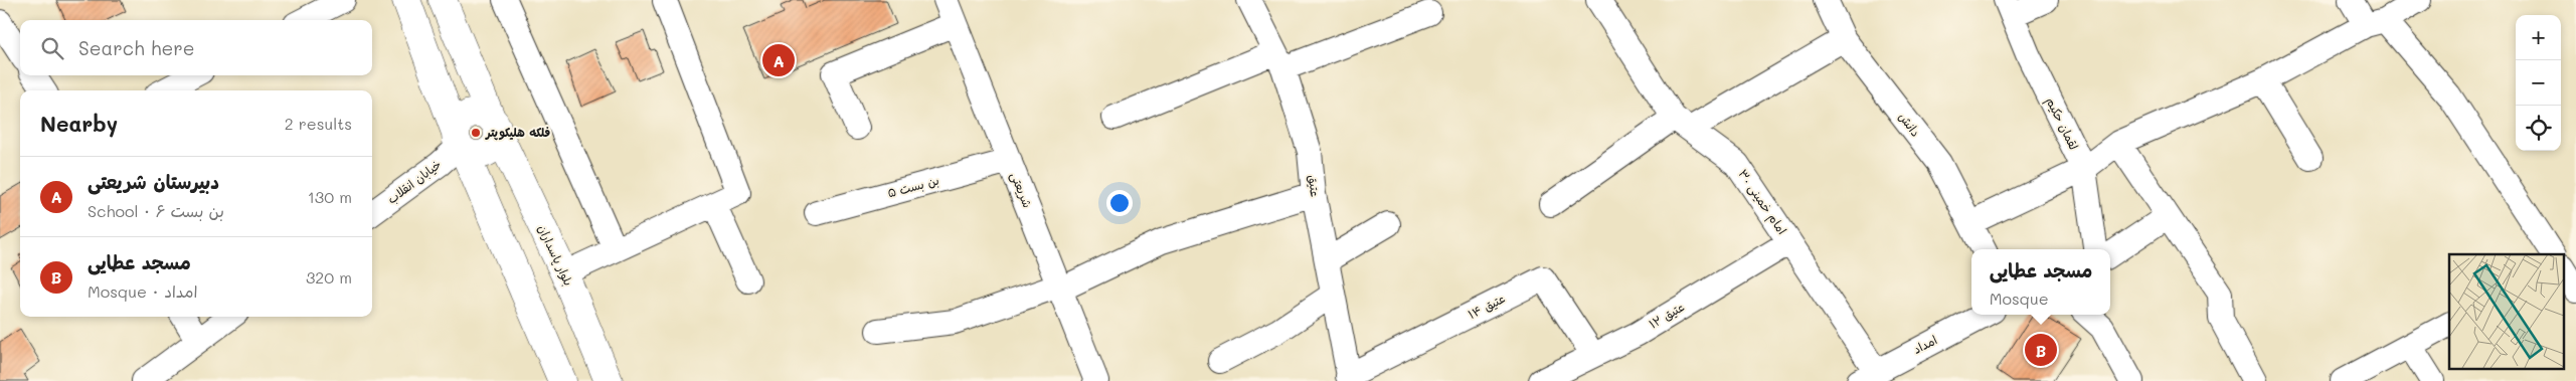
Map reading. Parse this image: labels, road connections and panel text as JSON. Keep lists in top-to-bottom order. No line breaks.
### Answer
{"streets":{"main road":["بلوار پاسداران"],"street":["لقمان حکیم","دانش","خیابان انقلاب","عتیق","بن بست ۵","شریعتی","امام خمینی ۳۰","عتیق ۱۴","عتیق ۱۲","امداد"]},"crossings":[["عتیق","عتیق ۱۴"],["بن بست ۵","شریعتی"],["امام خمینی ۳۰","عتیق ۱۲"],["امام خمینی ۳۰","امداد"],["عتیق ۱۴","عتیق ۱۲"]],"places":["فلکه هلیکوپتر"],"page":{"map_buttons":["+","−"],"search":"Search here","pins":["A","B"],"heading":["Nearby","2 results"],"list":[{"mark":"A","name":"دبیرستان شریعتی","note":"School · بن بست ۶","value":"130 m"},{"mark":"B","name":"مسجد عطایی","note":"Mosque · امداد","value":"320 m"}],"popup":["مسجد عطایی","Mosque"]}}
